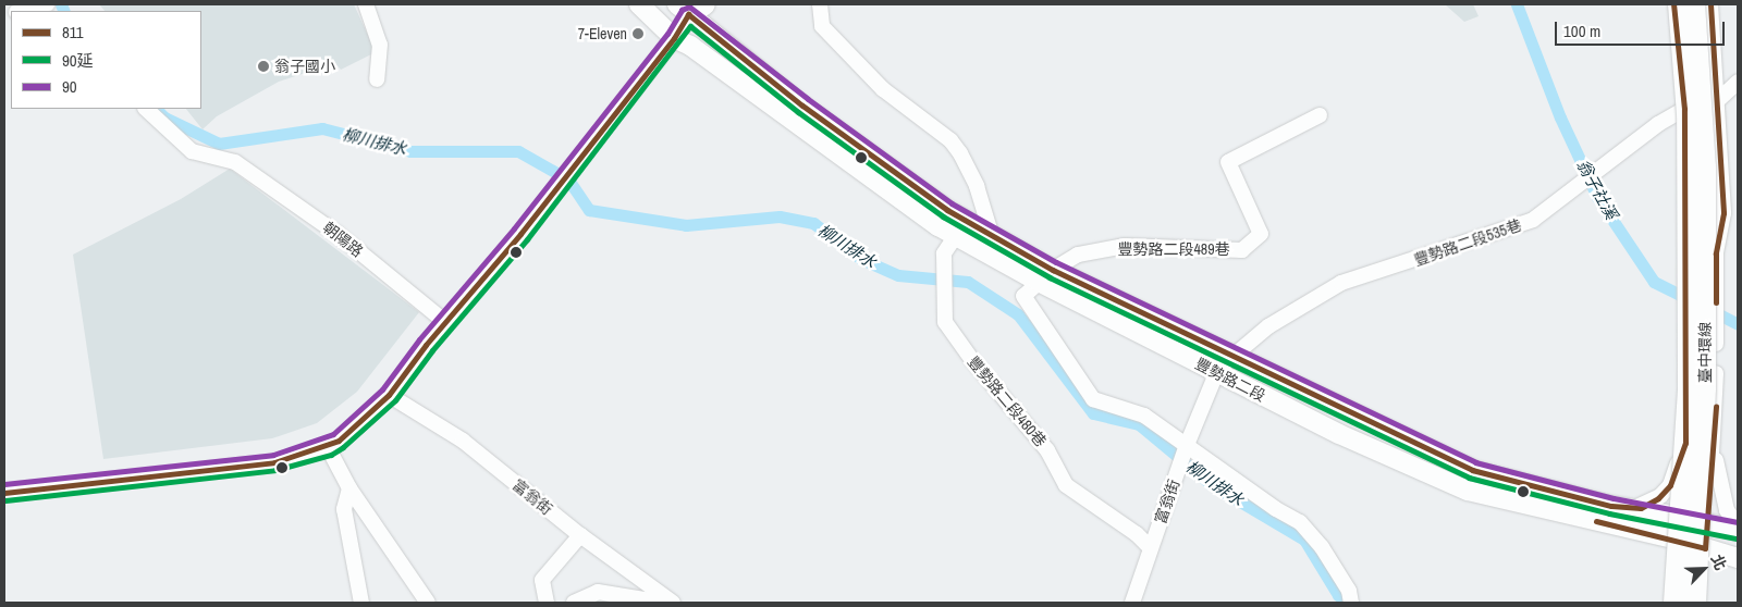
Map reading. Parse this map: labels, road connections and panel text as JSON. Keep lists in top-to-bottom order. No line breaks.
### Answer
{"streets":{"highway":["臺中環線"],"main road":["豐勢路二段"],"street":["朝陽路","豐勢路二段535巷","豐勢路二段489巷","豐勢路二段480巷","富翁街"]},"crossings":[["豐勢路二段535巷","豐勢路二段"],["豐勢路二段535巷","富翁街"],["豐勢路二段489巷","豐勢路二段"],["豐勢路二段","豐勢路二段480巷"],["豐勢路二段","富翁街"],["豐勢路二段480巷","富翁街"]],"water":["柳川排水","翁子社溪"],"places":["7-Eleven","翁子國小"],"lines":["transit line 811","transit line 90","transit line 90延"],"legend":["811","90延","90"],"scale_bar":"100 m","north":"top right"}
